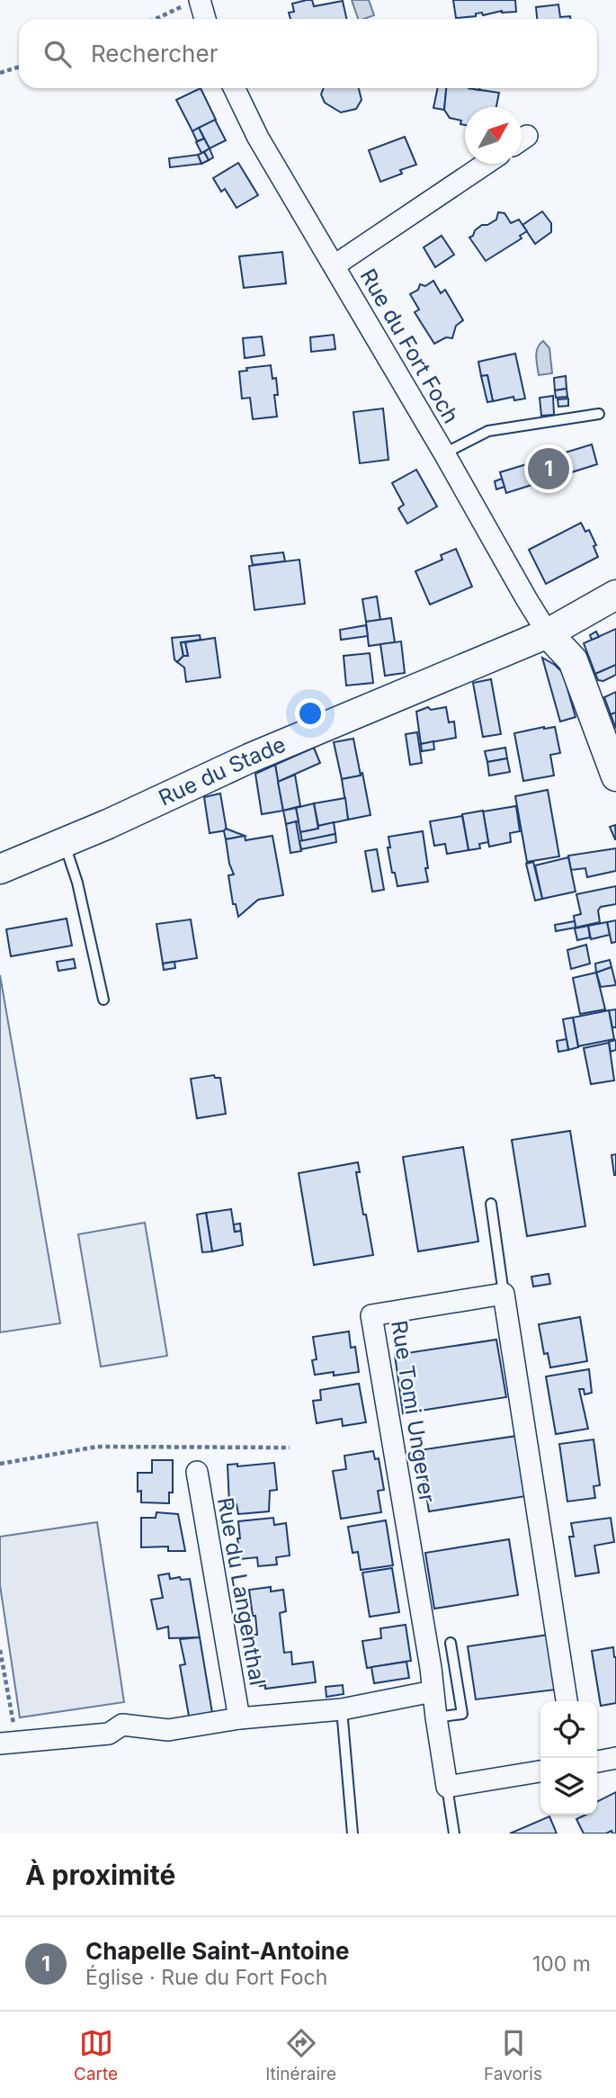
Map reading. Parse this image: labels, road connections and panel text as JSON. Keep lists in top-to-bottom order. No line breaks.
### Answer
{"streets":{"street":["Rue du Fort Foch","Rue du Stade","Rue Tomi Ungerer","Rue du Langenthal"]},"crossings":[["Rue du Fort Foch","Rue du Stade"]],"north":"top right","page":{"search":"Rechercher","pins":"1","heading":"À proximité","list":[{"mark":"1","name":"Chapelle Saint-Antoine","note":"Église · Rue du Fort Foch","value":"100 m"}],"nav":["Carte","Itinéraire","Favoris"]}}
